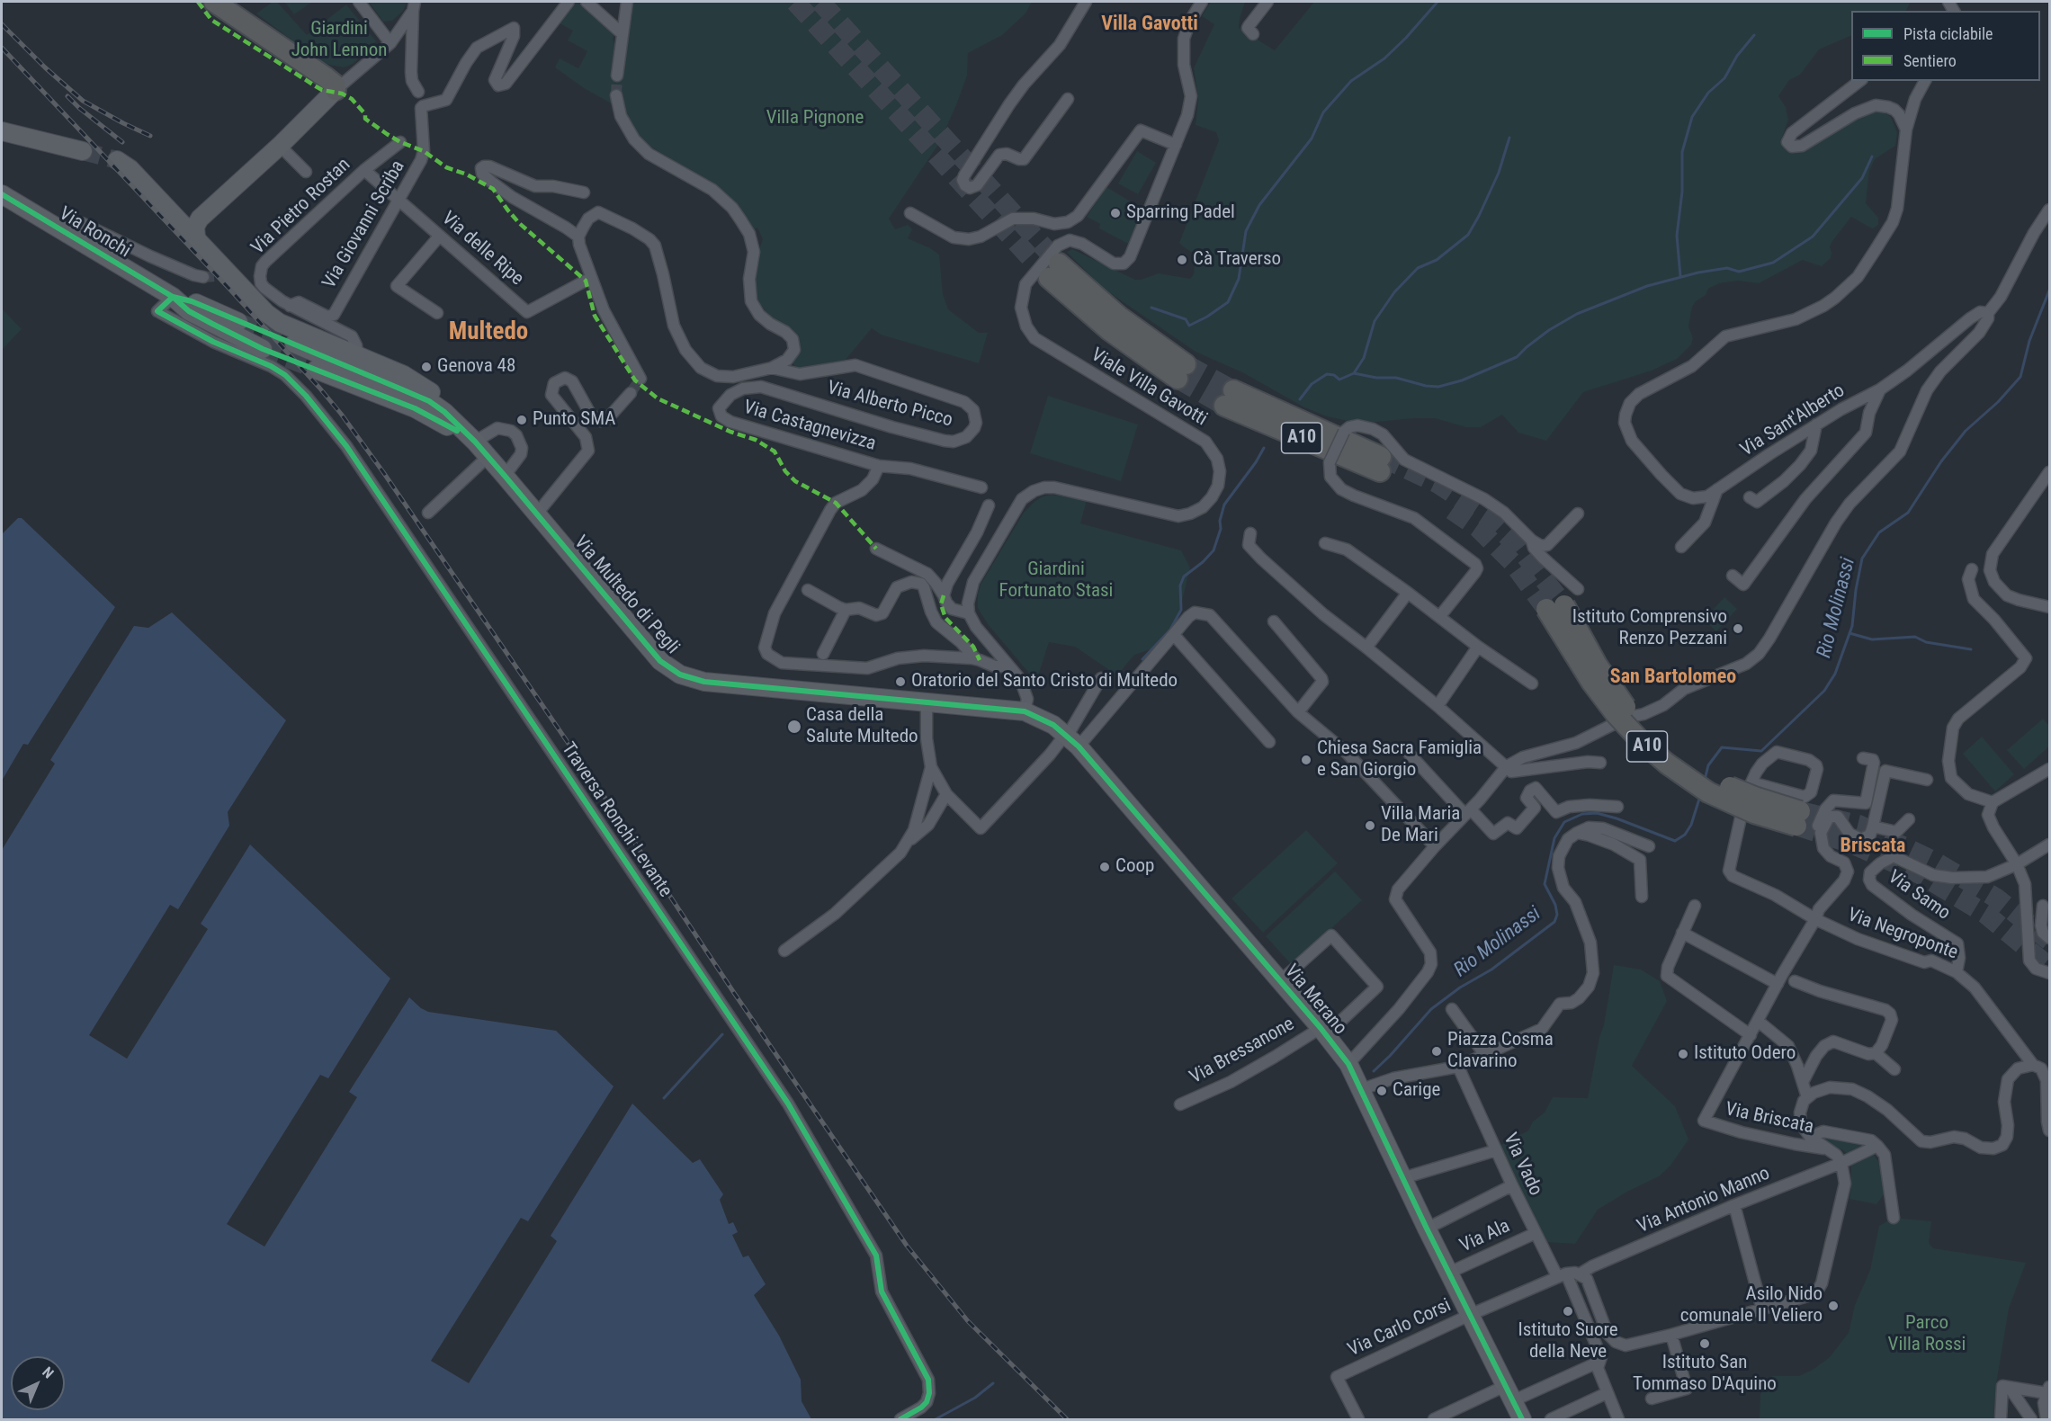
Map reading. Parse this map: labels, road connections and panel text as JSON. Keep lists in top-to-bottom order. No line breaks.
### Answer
{"streets":{"highway":["A10"],"main road":["Via Ronchi","Via Multedo di Pegli","Via Merano"],"street":["Via Pietro Rostan","Via Giovanni Scriba","Via delle Ripe","Viale Villa Gavotti","Via Alberto Picco","Via Sant'Alberto","Via Castagnevizza","Traversa Ronchi Levante","Via Samo","Via Negroponte","Via Bressanone","Via Briscata","Via Vado","Via Antonio Manno","Via Ala","Via Carlo Corsi"]},"crossings":[["Via Pietro Rostan","Via Giovanni Scriba"],["Via Pietro Rostan","Via delle Ripe"],["Via Giovanni Scriba","Via delle Ripe"],["Via Ronchi","Traversa Ronchi Levante"],["Via Alberto Picco","Via Castagnevizza"],["Via Multedo di Pegli","Via Merano"],["Via Samo","Via Negroponte"],["Via Negroponte","Via Briscata"],["Via Merano","Via Bressanone"],["Via Merano","Via Ala"],["Via Merano","Via Carlo Corsi"],["Via Vado","Via Ala"],["Via Vado","Via Carlo Corsi"]],"districts":["Villa Gavotti","Multedo","San Bartolomeo","Briscata"],"water":["Rio Molinassi"],"parks":["Giardini John Lennon","Villa Pignone","Giardini Fortunato Stasi","Parco Villa Rossi"],"places":["Sparring Padel","Cà Traverso","Genova 48","Punto SMA","Istituto Comprensivo Renzo Pezzani","Oratorio del Santo Cristo di Multedo","Casa della Salute Multedo","Chiesa Sacra Famiglia e San Giorgio","Villa Maria De Mari","Coop","Piazza Cosma Clavarino","Istituto Odero","Carige","Asilo Nido comunale Il Veliero","Istituto Suore della Neve","Istituto San Tommaso D'Aquino"],"legend":["Pista ciclabile","Sentiero"],"north":"top right"}
